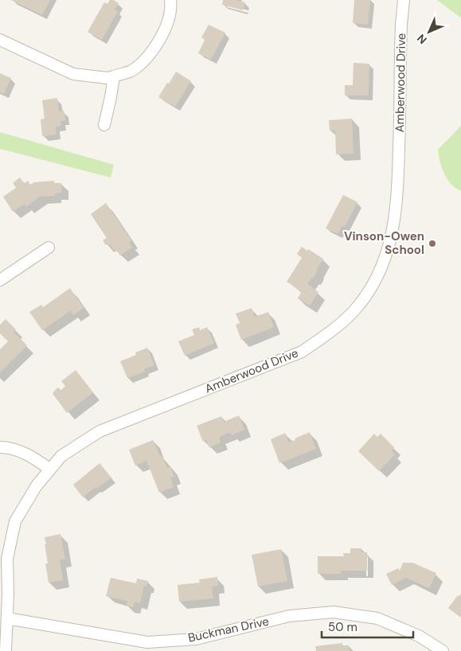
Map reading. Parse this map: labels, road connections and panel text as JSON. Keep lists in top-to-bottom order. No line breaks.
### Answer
{"streets":{"street":["Amberwood Drive","Buckman Drive"]},"crossings":[["Amberwood Drive","Buckman Drive"]],"places":["Vinson-Owen School"],"scale_bar":"50 m","north":"bottom left"}
